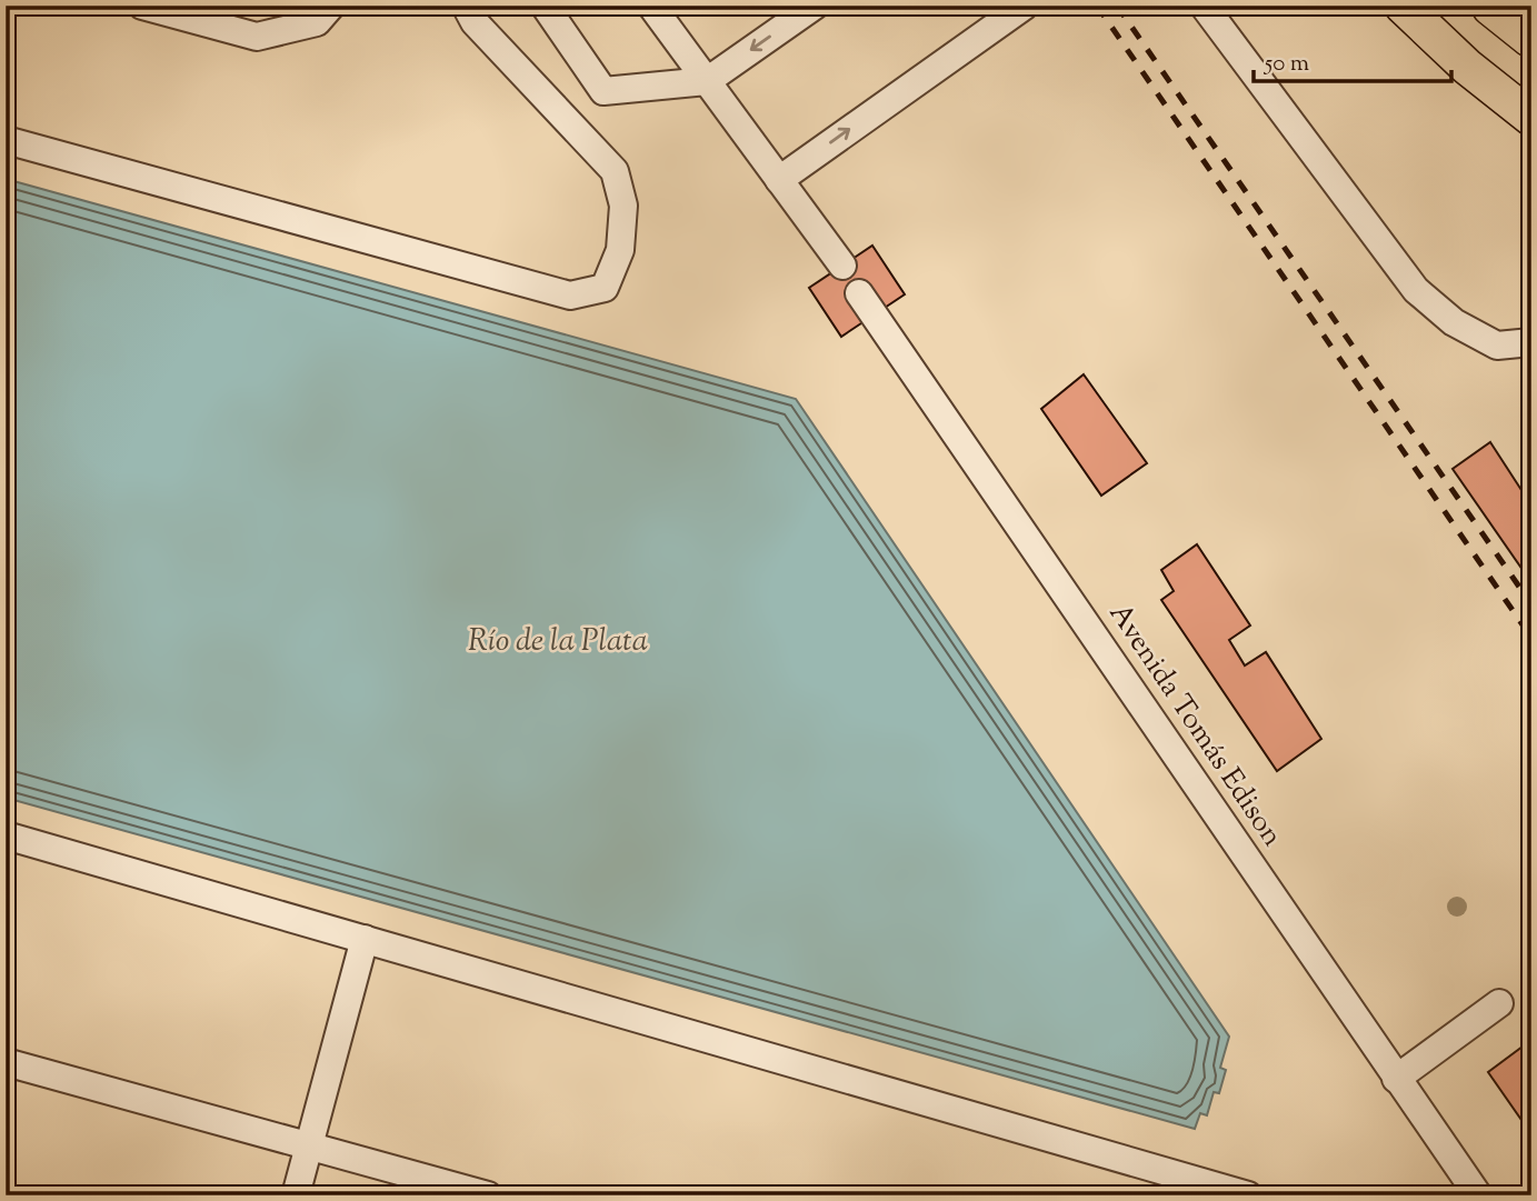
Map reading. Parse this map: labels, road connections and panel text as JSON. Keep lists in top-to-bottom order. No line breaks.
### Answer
{"streets":{"street":["Avenida Tomás Edison"]},"water":["Río de la Plata"],"scale_bar":"50 m"}
